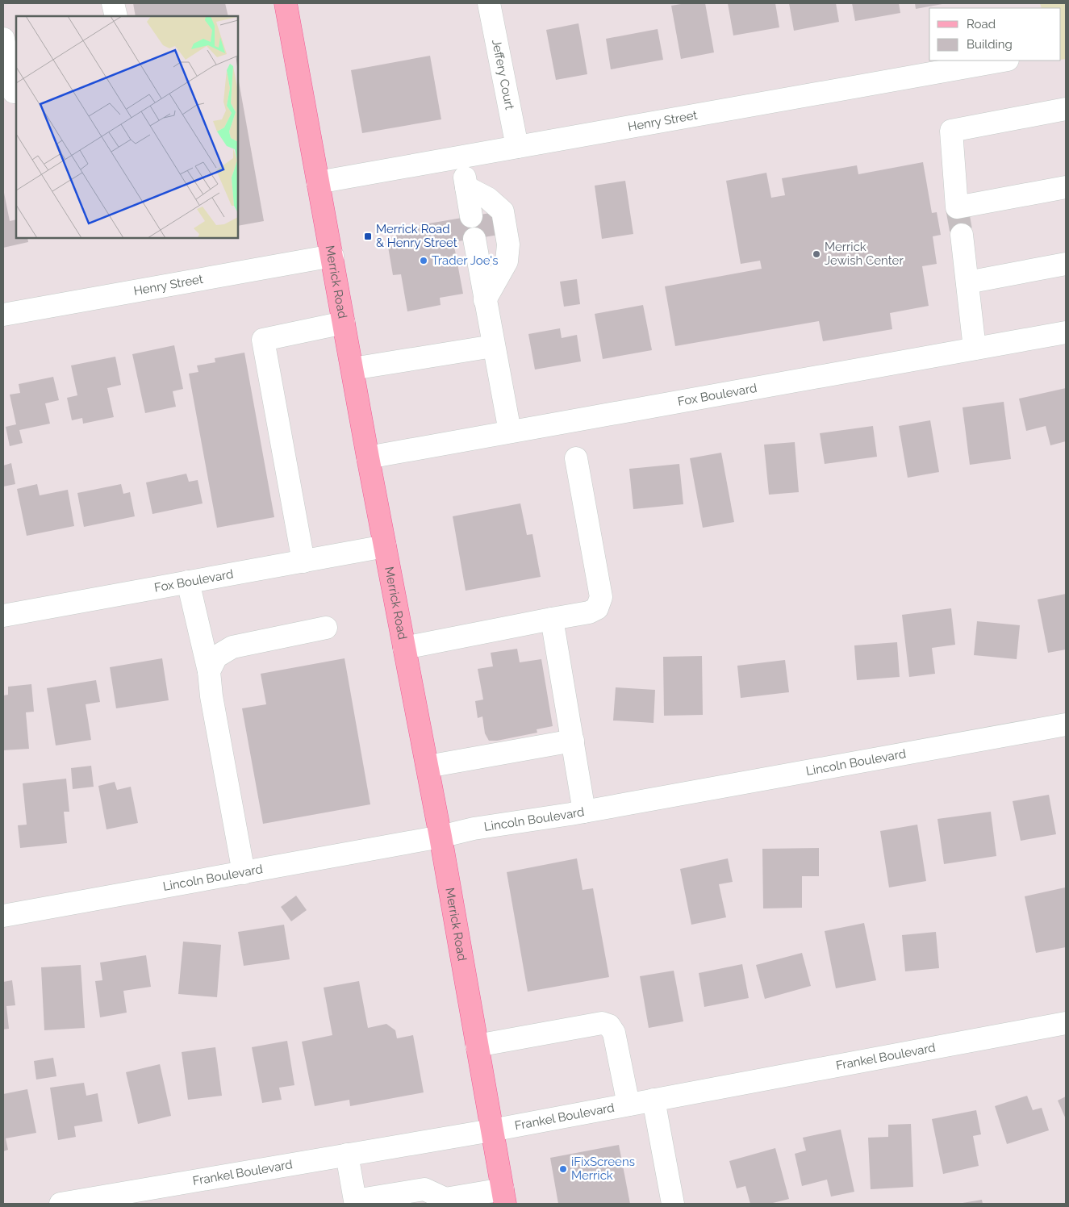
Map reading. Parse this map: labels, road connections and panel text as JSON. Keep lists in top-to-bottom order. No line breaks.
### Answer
{"streets":{"main road":["Merrick Road"],"street":["Jeffery Court","Henry Street","Fox Boulevard","Lincoln Boulevard","Frankel Boulevard"]},"crossings":[["Jeffery Court","Henry Street"],["Henry Street","Merrick Road"],["Merrick Road","Fox Boulevard"],["Merrick Road","Lincoln Boulevard"],["Merrick Road","Frankel Boulevard"]],"places":{"transit":["Merrick Road & Henry Street"],"other":["Merrick Jewish Center","Trader Joe's","iFixScreens Merrick"]},"legend":["Road","Building"]}
